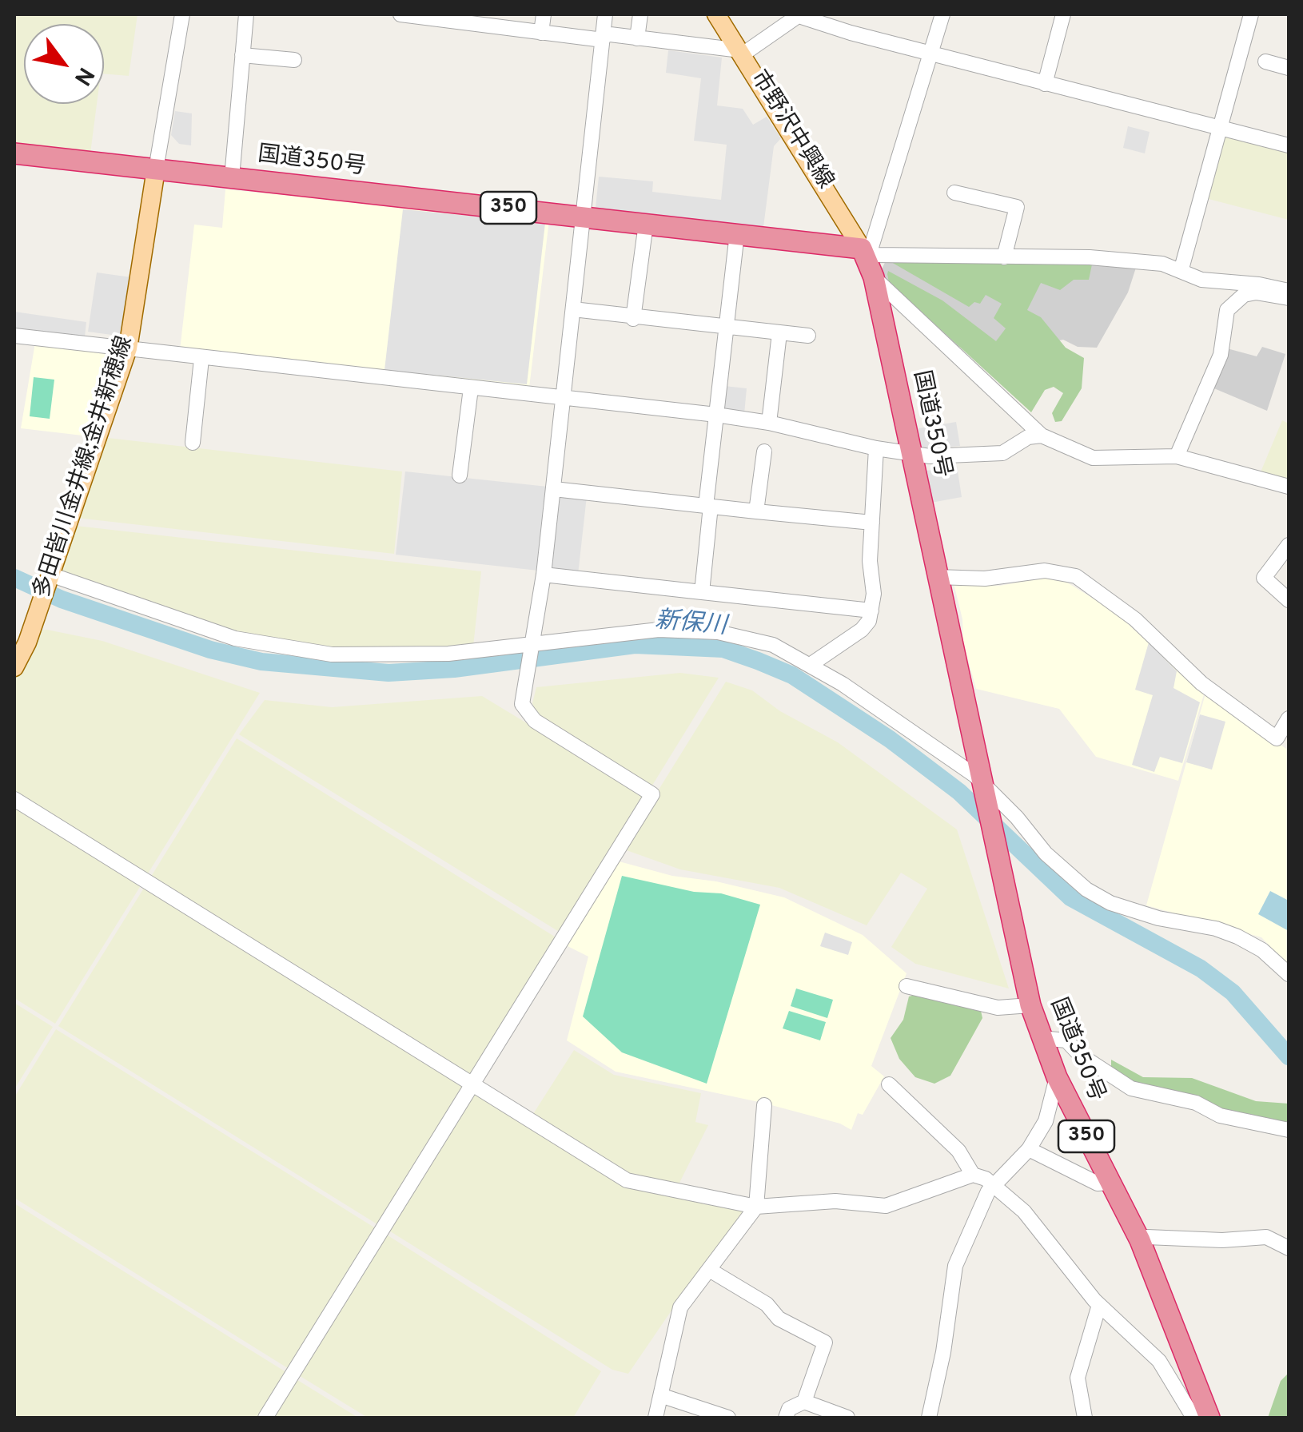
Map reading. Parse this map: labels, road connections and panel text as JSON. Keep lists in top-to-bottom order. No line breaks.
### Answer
{"streets":{"highway":["国道350号","350"],"main road":["市野沢中興線","多田皆川金井線;金井新穂線"]},"crossings":[["市野沢中興線","国道350号"],["国道350号","多田皆川金井線;金井新穂線"]],"water":["新保川"],"north":"bottom right"}
